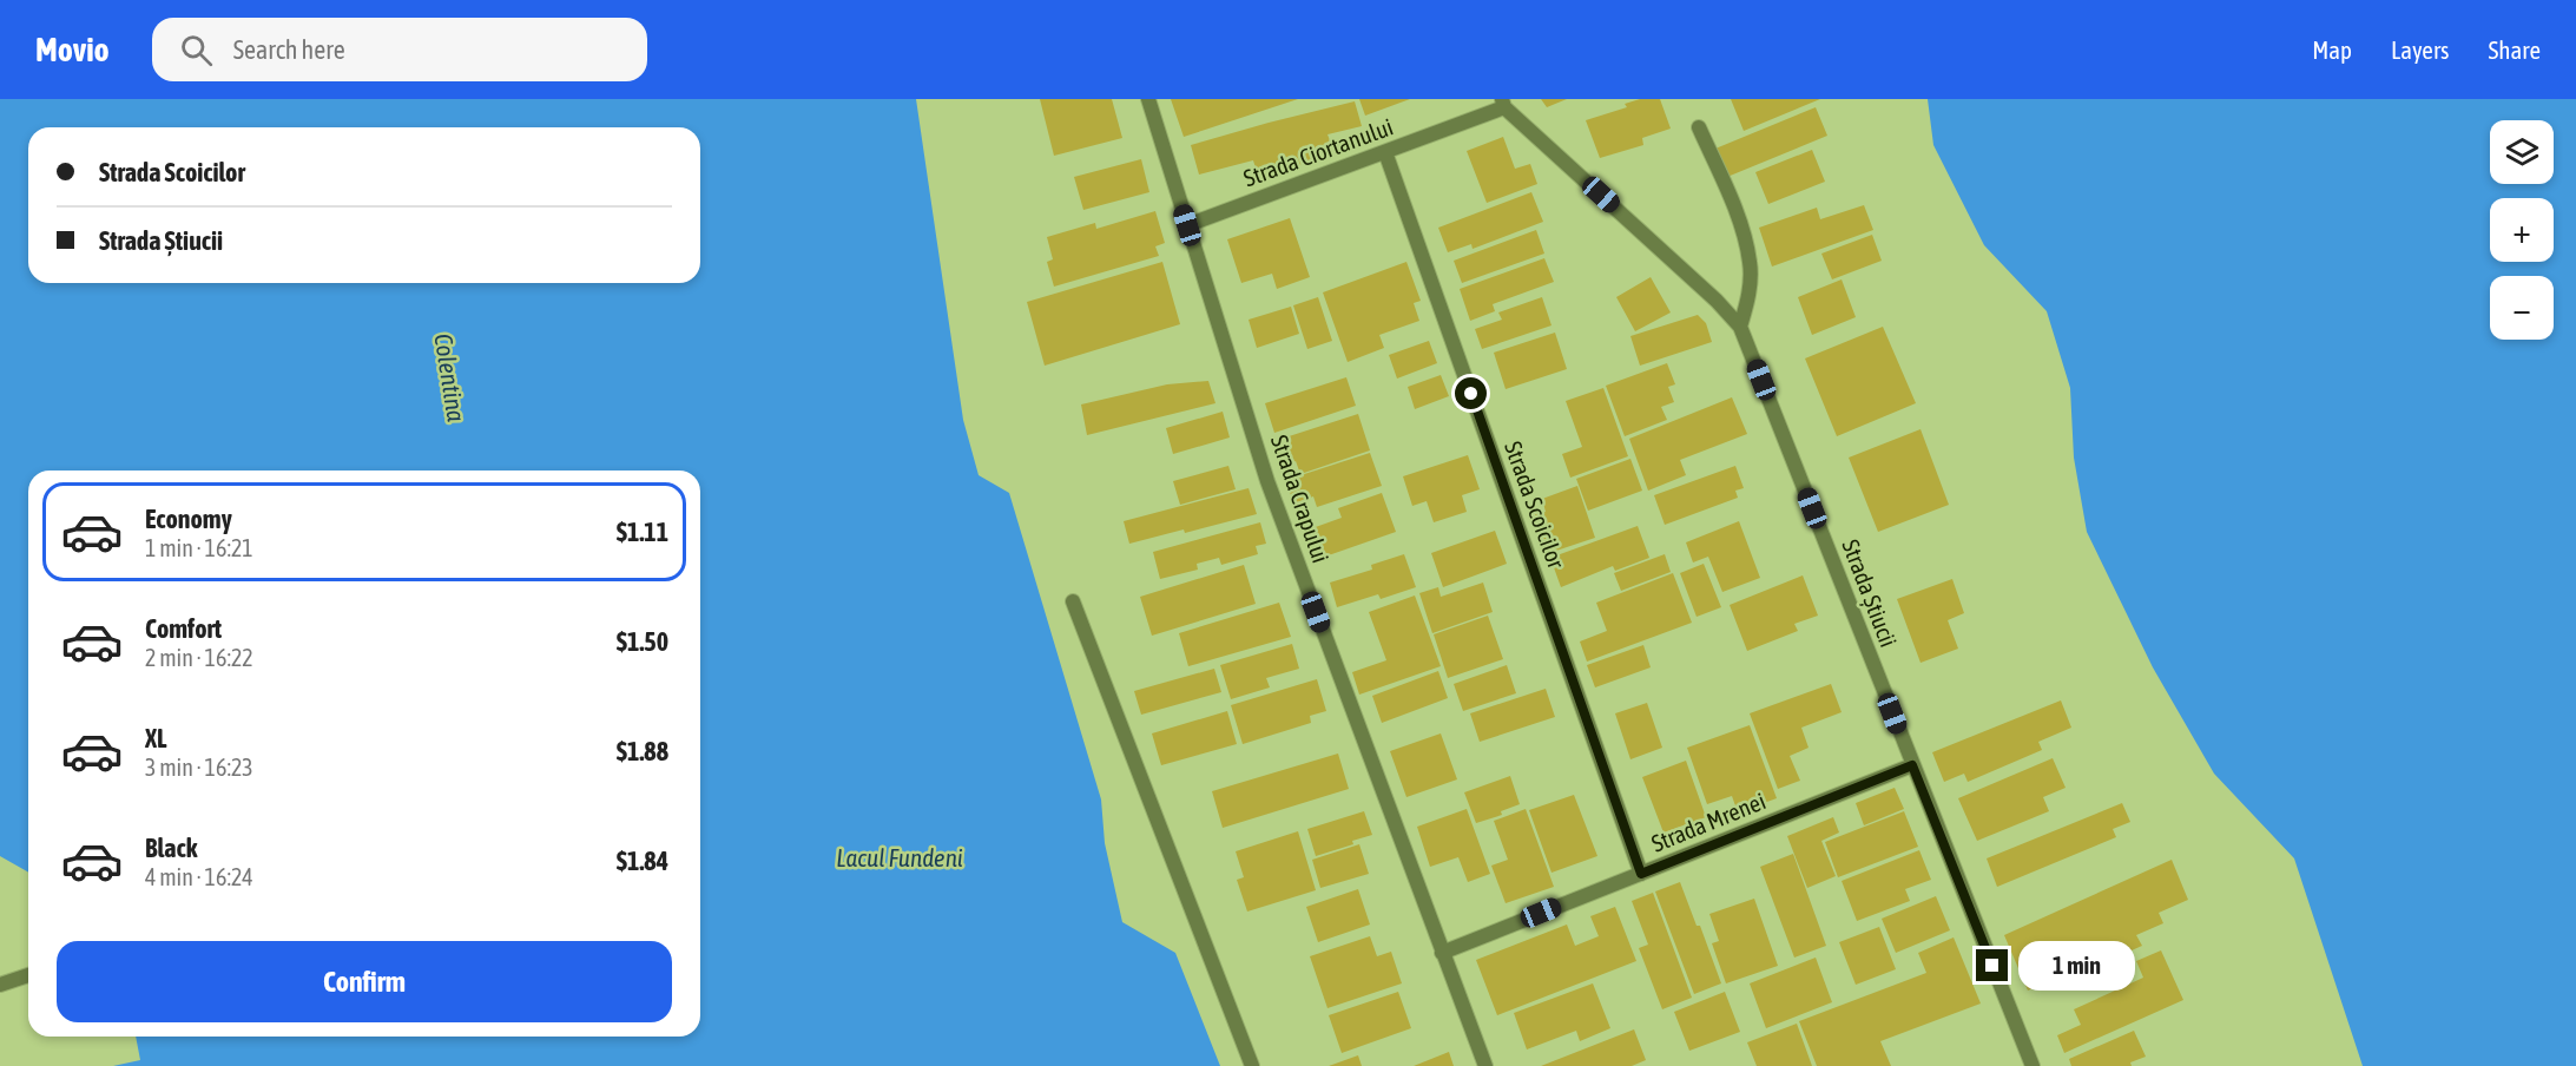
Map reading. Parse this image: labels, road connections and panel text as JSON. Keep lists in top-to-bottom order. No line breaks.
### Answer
{"streets":{"street":["Strada Ciortanului","Strada Crapului","Strada Scoicilor","Strada Știucii","Strada Mrenei"]},"crossings":[["Strada Ciortanului","Strada Crapului"],["Strada Ciortanului","Strada Scoicilor"],["Strada Ciortanului","Strada Știucii"],["Strada Crapului","Strada Mrenei"],["Strada Scoicilor","Strada Mrenei"],["Strada Știucii","Strada Mrenei"]],"water":["Colentina","Lacul Fundeni"],"page":{"header":"Movio","search":"Search here","nav":["Map","Layers","Share"],"map_buttons":["+","−"],"banner":["Strada Scoicilor","Strada Știucii"],"list":[{"name":"Economy","note":"1 min · 16:21","value":"$1.11"},{"name":"Comfort","note":"2 min · 16:22","value":"$1.50"},{"name":"XL","note":"3 min · 16:23","value":"$1.88"},{"name":"Black","note":"4 min · 16:24","value":"$1.84"}],"buttons":"Confirm","bubble":"1 min"}}
